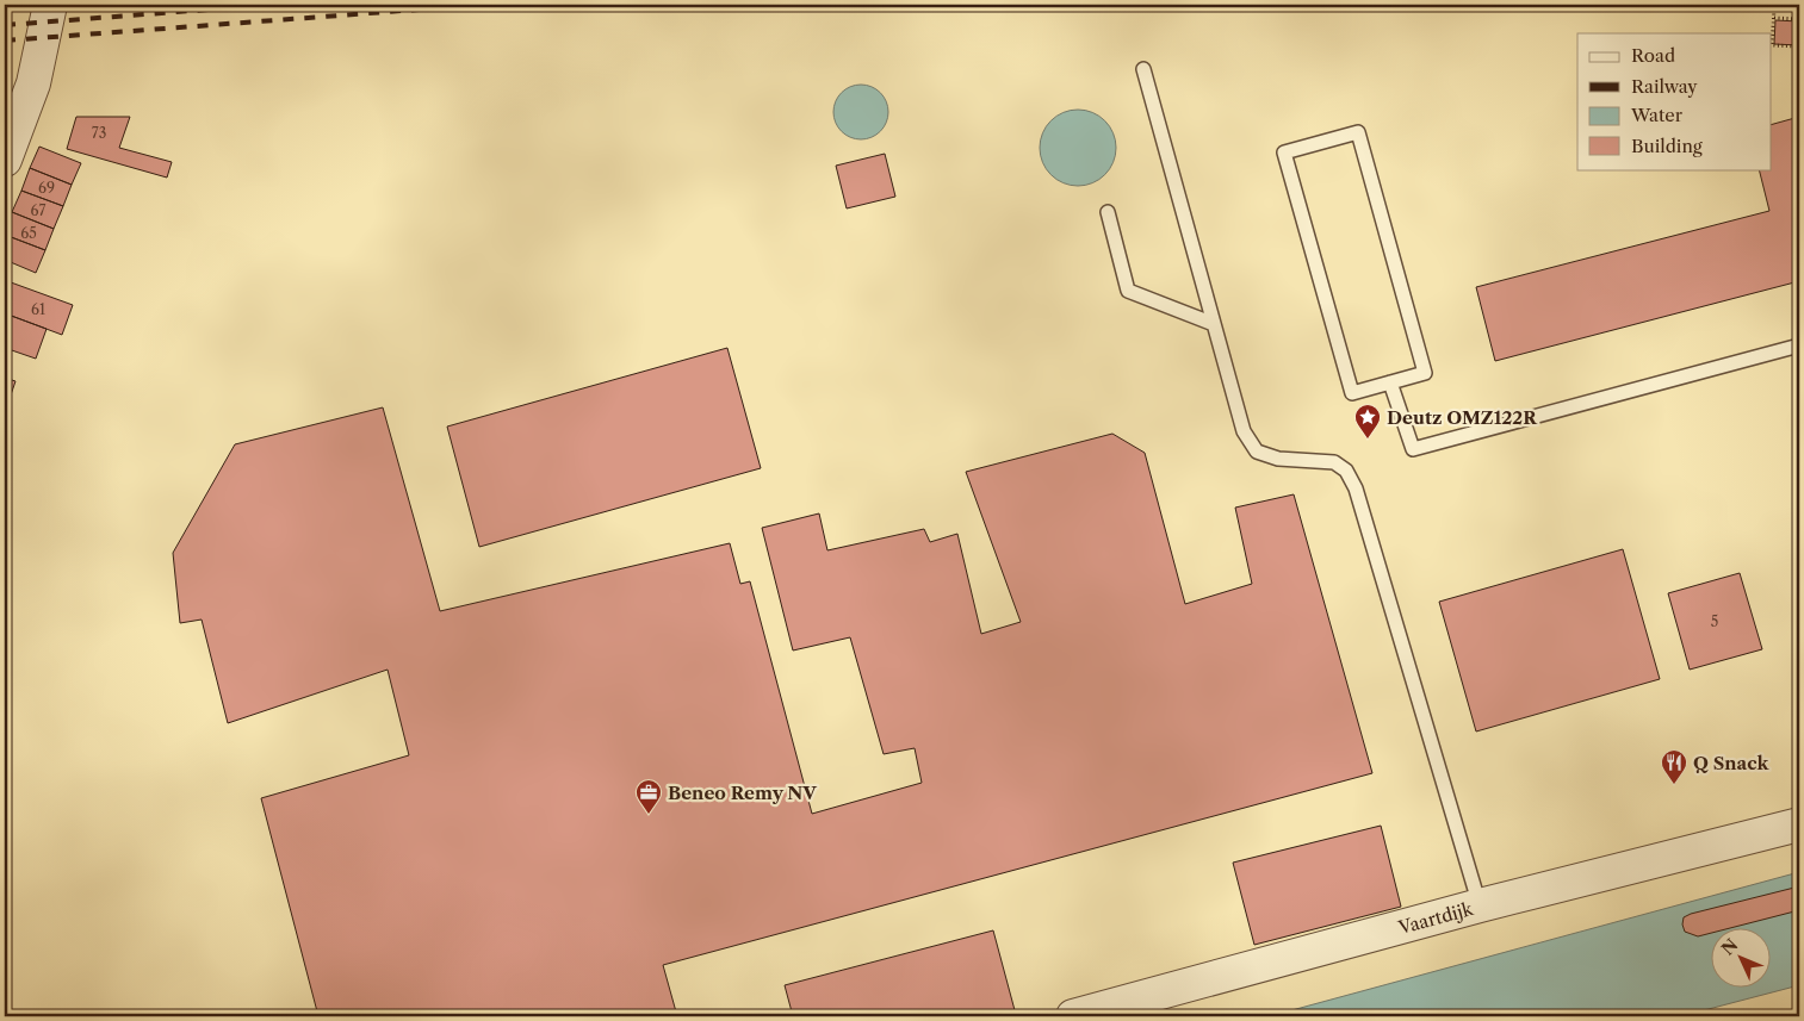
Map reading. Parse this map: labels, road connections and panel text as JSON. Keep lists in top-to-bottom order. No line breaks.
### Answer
{"streets":{"street":["Vaartdijk"]},"places":{"place":["Deutz OMZ122R"],"restaurant":["Q Snack"],"office":["Beneo Remy NV"]},"house_numbers":["73","69","67","65","61","5"],"legend":["Road","Railway","Water","Building"],"north":"top left"}
